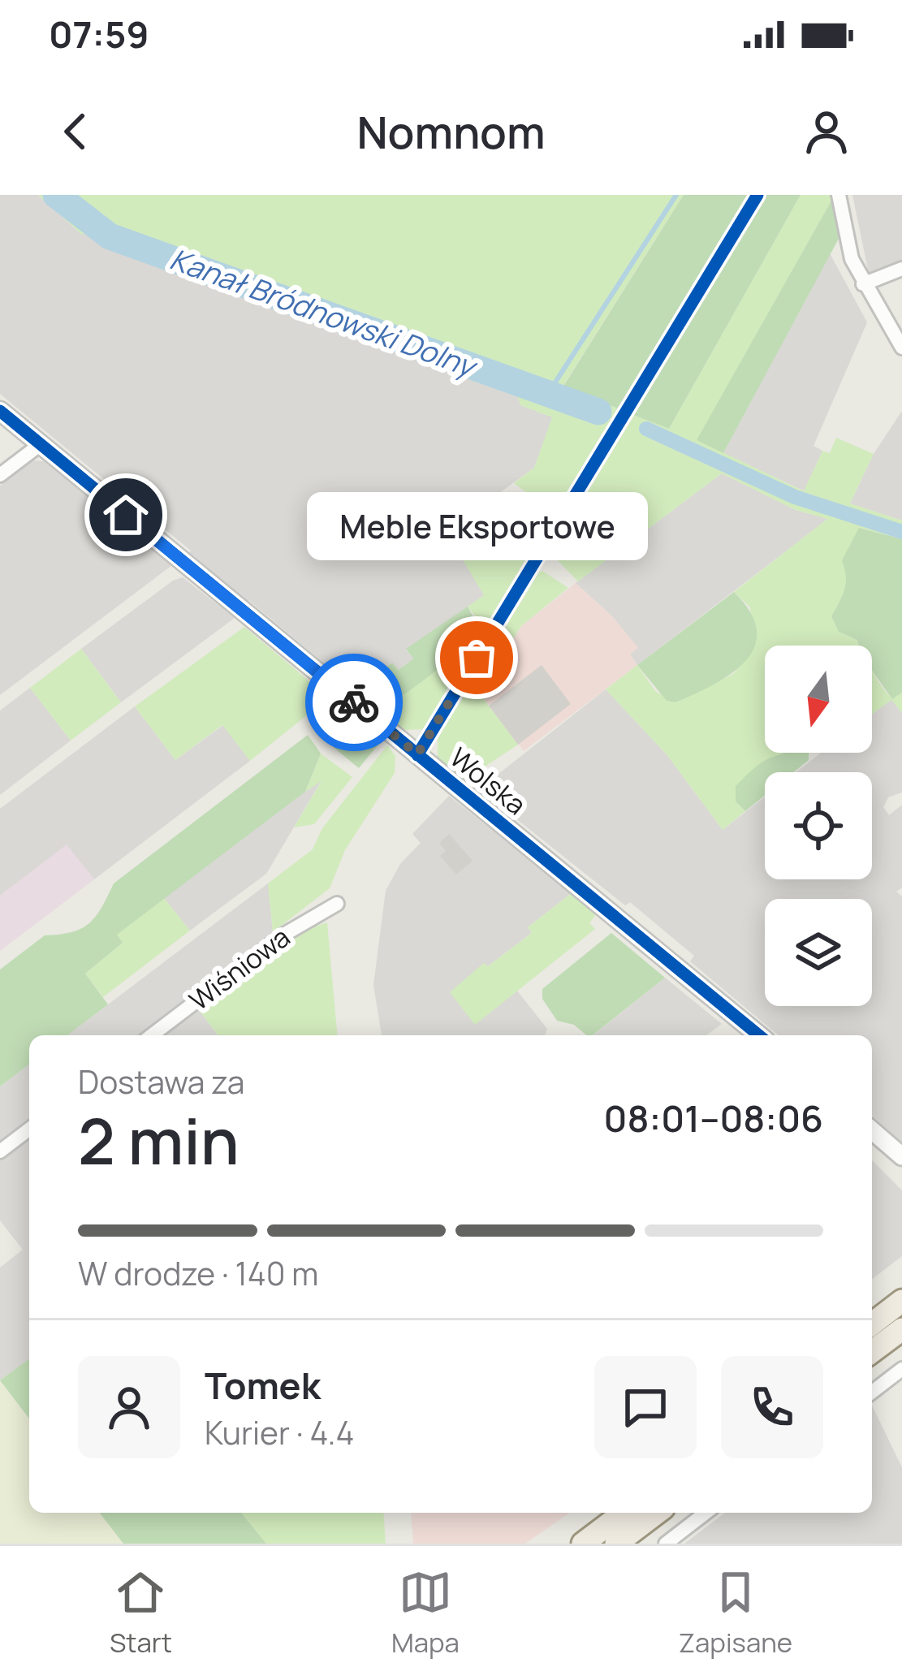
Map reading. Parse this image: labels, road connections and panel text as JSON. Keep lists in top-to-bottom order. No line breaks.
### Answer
{"streets":{"street":["Wolska","Wiśniowa"]},"water":["Kanał Bródnowski Dolny"],"places":["Meble Eksportowe"],"north":"bottom","page":{"status":"07:59","header":"Nomnom","bubble":"Meble Eksportowe","heading":["2 min","Dostawa za","08:01–08:06"],"panel":["Tomek","Kurier · 4.4"],"bar":"W drodze · 140 m","tabs":["Start","Mapa","Zapisane"]}}
